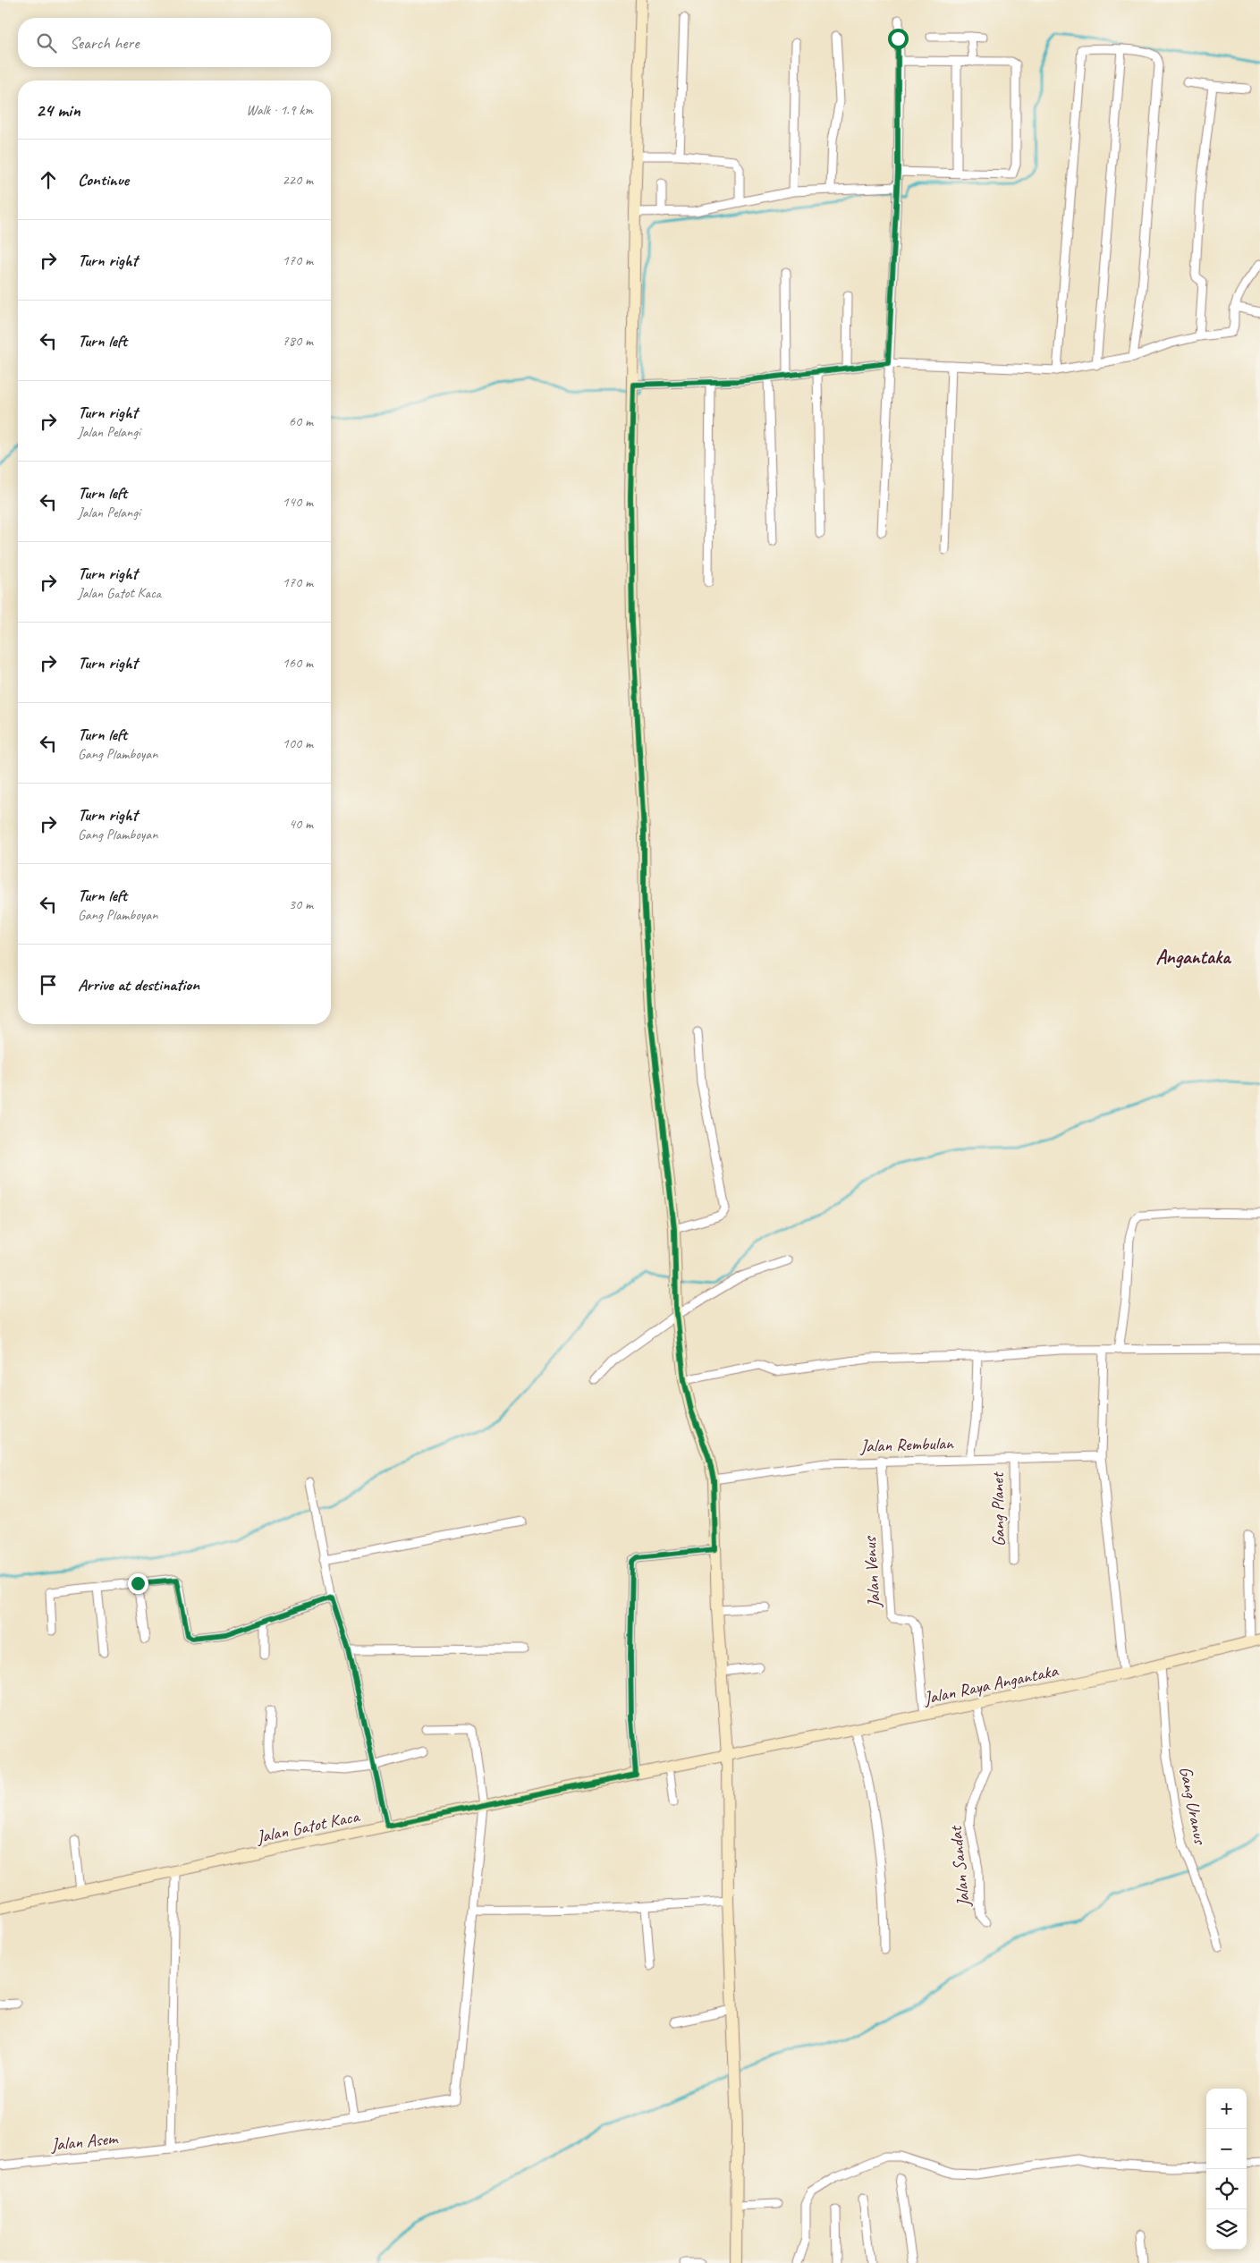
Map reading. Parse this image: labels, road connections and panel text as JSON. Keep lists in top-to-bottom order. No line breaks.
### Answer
{"streets":{"main road":["Jalan Raya Angantaka","Jalan Gatot Kaca"],"street":["Jalan Rembulan","Gang Planet","Jalan Venus","Gang Uranus","Jalan Sandat","Jalan Asem"]},"crossings":[["Jalan Rembulan","Gang Planet"],["Jalan Rembulan","Jalan Venus"],["Jalan Venus","Jalan Raya Angantaka"],["Jalan Raya Angantaka","Gang Uranus"],["Jalan Raya Angantaka","Jalan Gatot Kaca"],["Jalan Raya Angantaka","Jalan Sandat"]],"districts":["Angantaka"],"page":{"search":"Search here","heading":["24 min","Walk · 1.9 km"],"list":[["Continue","220 m"],["Turn right","170 m"],["Turn left","780 m"],["Turn right","Jalan Pelangi","60 m"],["Turn left","Jalan Pelangi","140 m"],["Turn right","Jalan Gatot Kaca","170 m"],["Turn right","160 m"],["Turn left","Gang Plamboyan","100 m"],["Turn right","Gang Plamboyan","40 m"],["Turn left","Gang Plamboyan","30 m"],"Arrive at destination"],"map_buttons":["+","−"]}}
